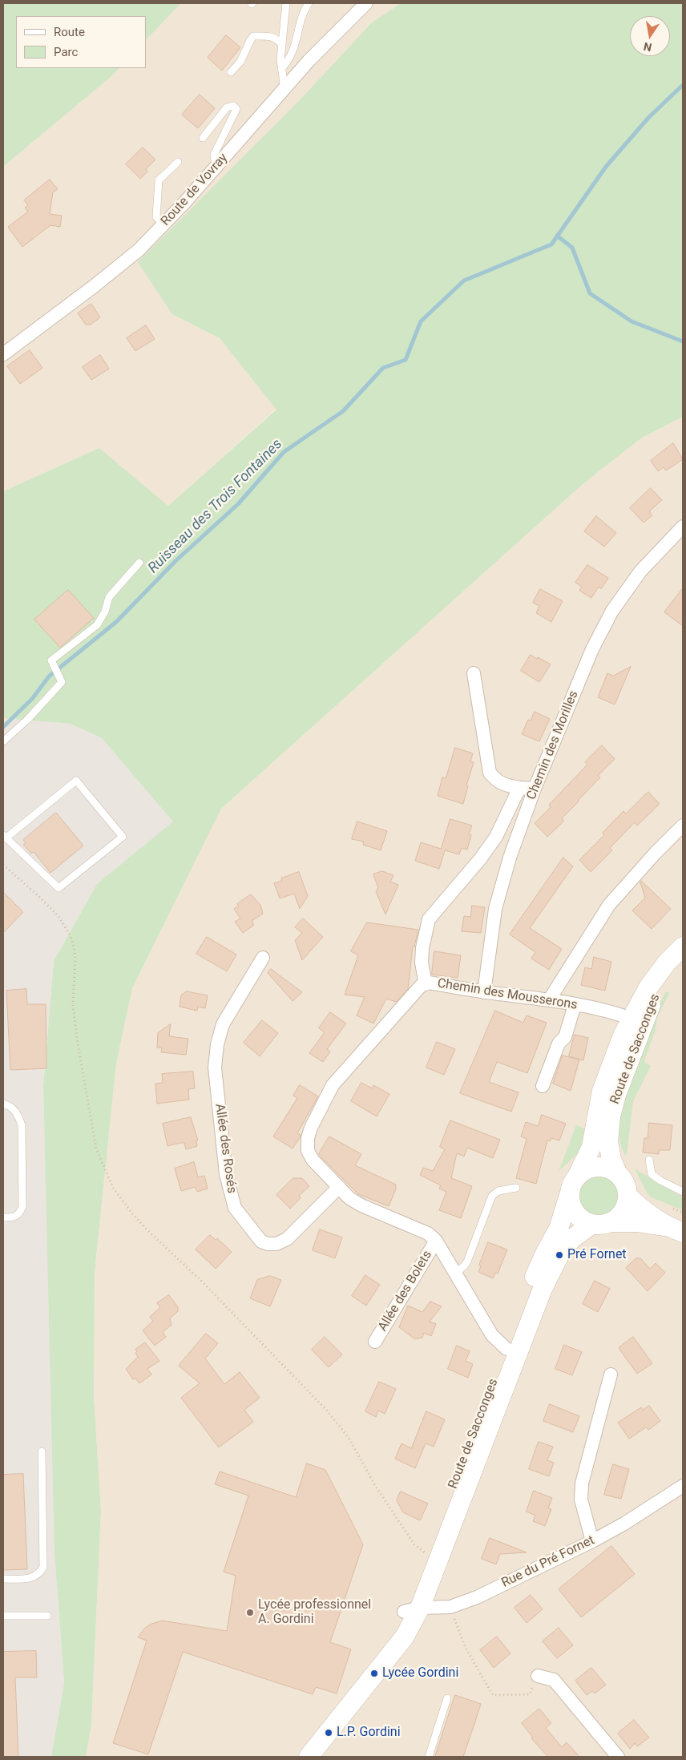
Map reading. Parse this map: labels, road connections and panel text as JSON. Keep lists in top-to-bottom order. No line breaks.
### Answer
{"streets":{"street":["Route de Vovray","Chemin des Morilles","Chemin des Mousserons","Route de Sacconges","Allée des Rosés","Allée des Bolets","Rue du Pré Fornet"]},"crossings":[["Chemin des Morilles","Chemin des Mousserons"],["Chemin des Mousserons","Route de Sacconges"],["Chemin des Mousserons","Allée des Rosés"],["Chemin des Mousserons","Allée des Bolets"],["Route de Sacconges","Rue du Pré Fornet"]],"water":["Ruisseau des Trois Fontaines"],"places":["Pré Fornet","Lycée professionnel A. Gordini","Lycée Gordini","L.P. Gordini"],"legend":["Route","Parc"],"north":"bottom"}
